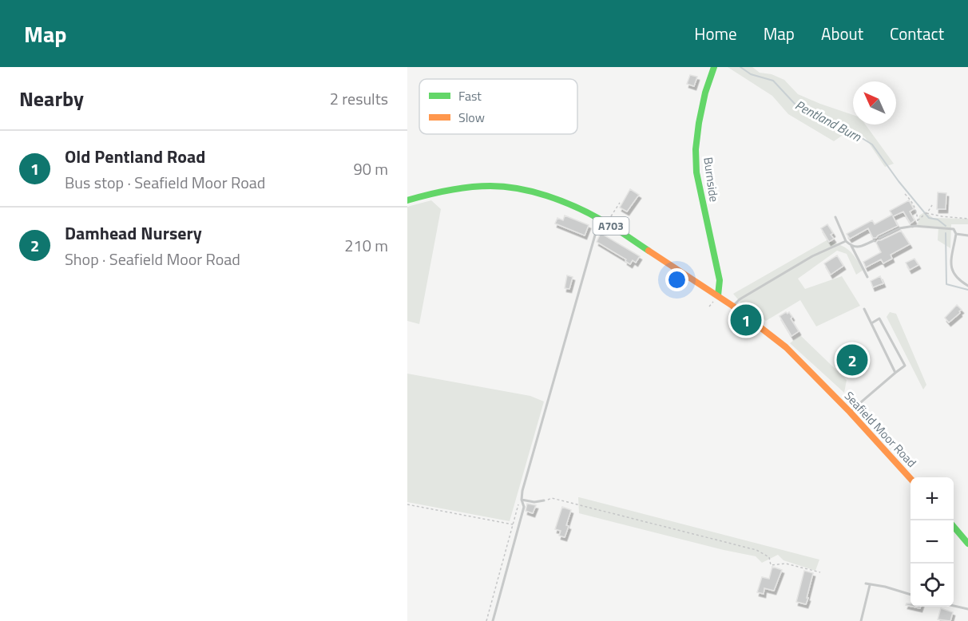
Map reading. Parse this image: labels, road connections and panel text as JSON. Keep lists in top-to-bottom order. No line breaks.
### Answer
{"streets":{"main road":["Burnside","A703","Seafield Moor Road"]},"crossings":[["Burnside","Seafield Moor Road"]],"water":["Pentland Burn"],"legend":["Fast","Slow"],"north":"top left","page":{"header":"Map","nav":["Home","Map","About","Contact"],"heading":["Nearby","2 results"],"list":[{"mark":"1","name":"Old Pentland Road","note":"Bus stop · Seafield Moor Road","value":"90 m"},{"mark":"2","name":"Damhead Nursery","note":"Shop · Seafield Moor Road","value":"210 m"}],"pins":["1","2"],"map_buttons":["+","−"]}}
